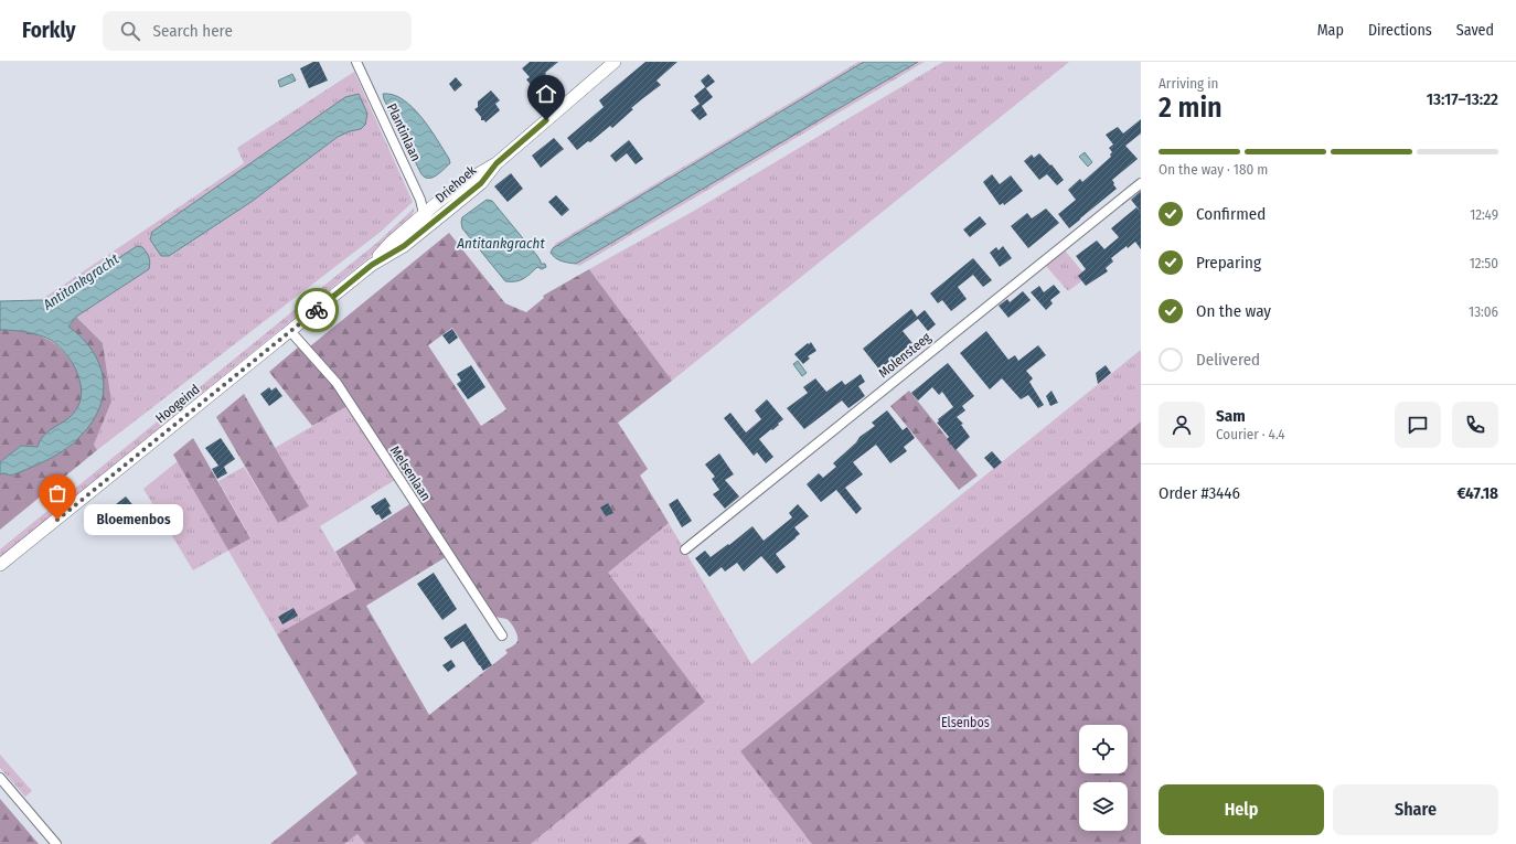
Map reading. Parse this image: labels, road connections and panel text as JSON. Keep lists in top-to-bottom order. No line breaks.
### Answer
{"streets":{"main road":["Driehoek","Hoogeind"],"street":["Plantinlaan","Molensteeg","Melsenlaan"]},"crossings":[["Plantinlaan","Driehoek"],["Plantinlaan","Hoogeind"],["Driehoek","Hoogeind"],["Hoogeind","Melsenlaan"]],"water":["Antitankgracht"],"parks":["Elsenbos"],"places":["Bloemenbos"],"page":{"header":"Forkly","search":"Search here","nav":["Map","Directions","Saved"],"heading":["2 min","Arriving in","13:17–13:22"],"panel":["Sam","Courier · 4.4","Order #3446","€47.18"],"bar":"On the way · 180 m","list":[["Confirmed","12:49"],["Preparing","12:50"],["On the way","13:06"],"Delivered"],"bubble":"Bloemenbos","buttons":["Help","Share"]}}
